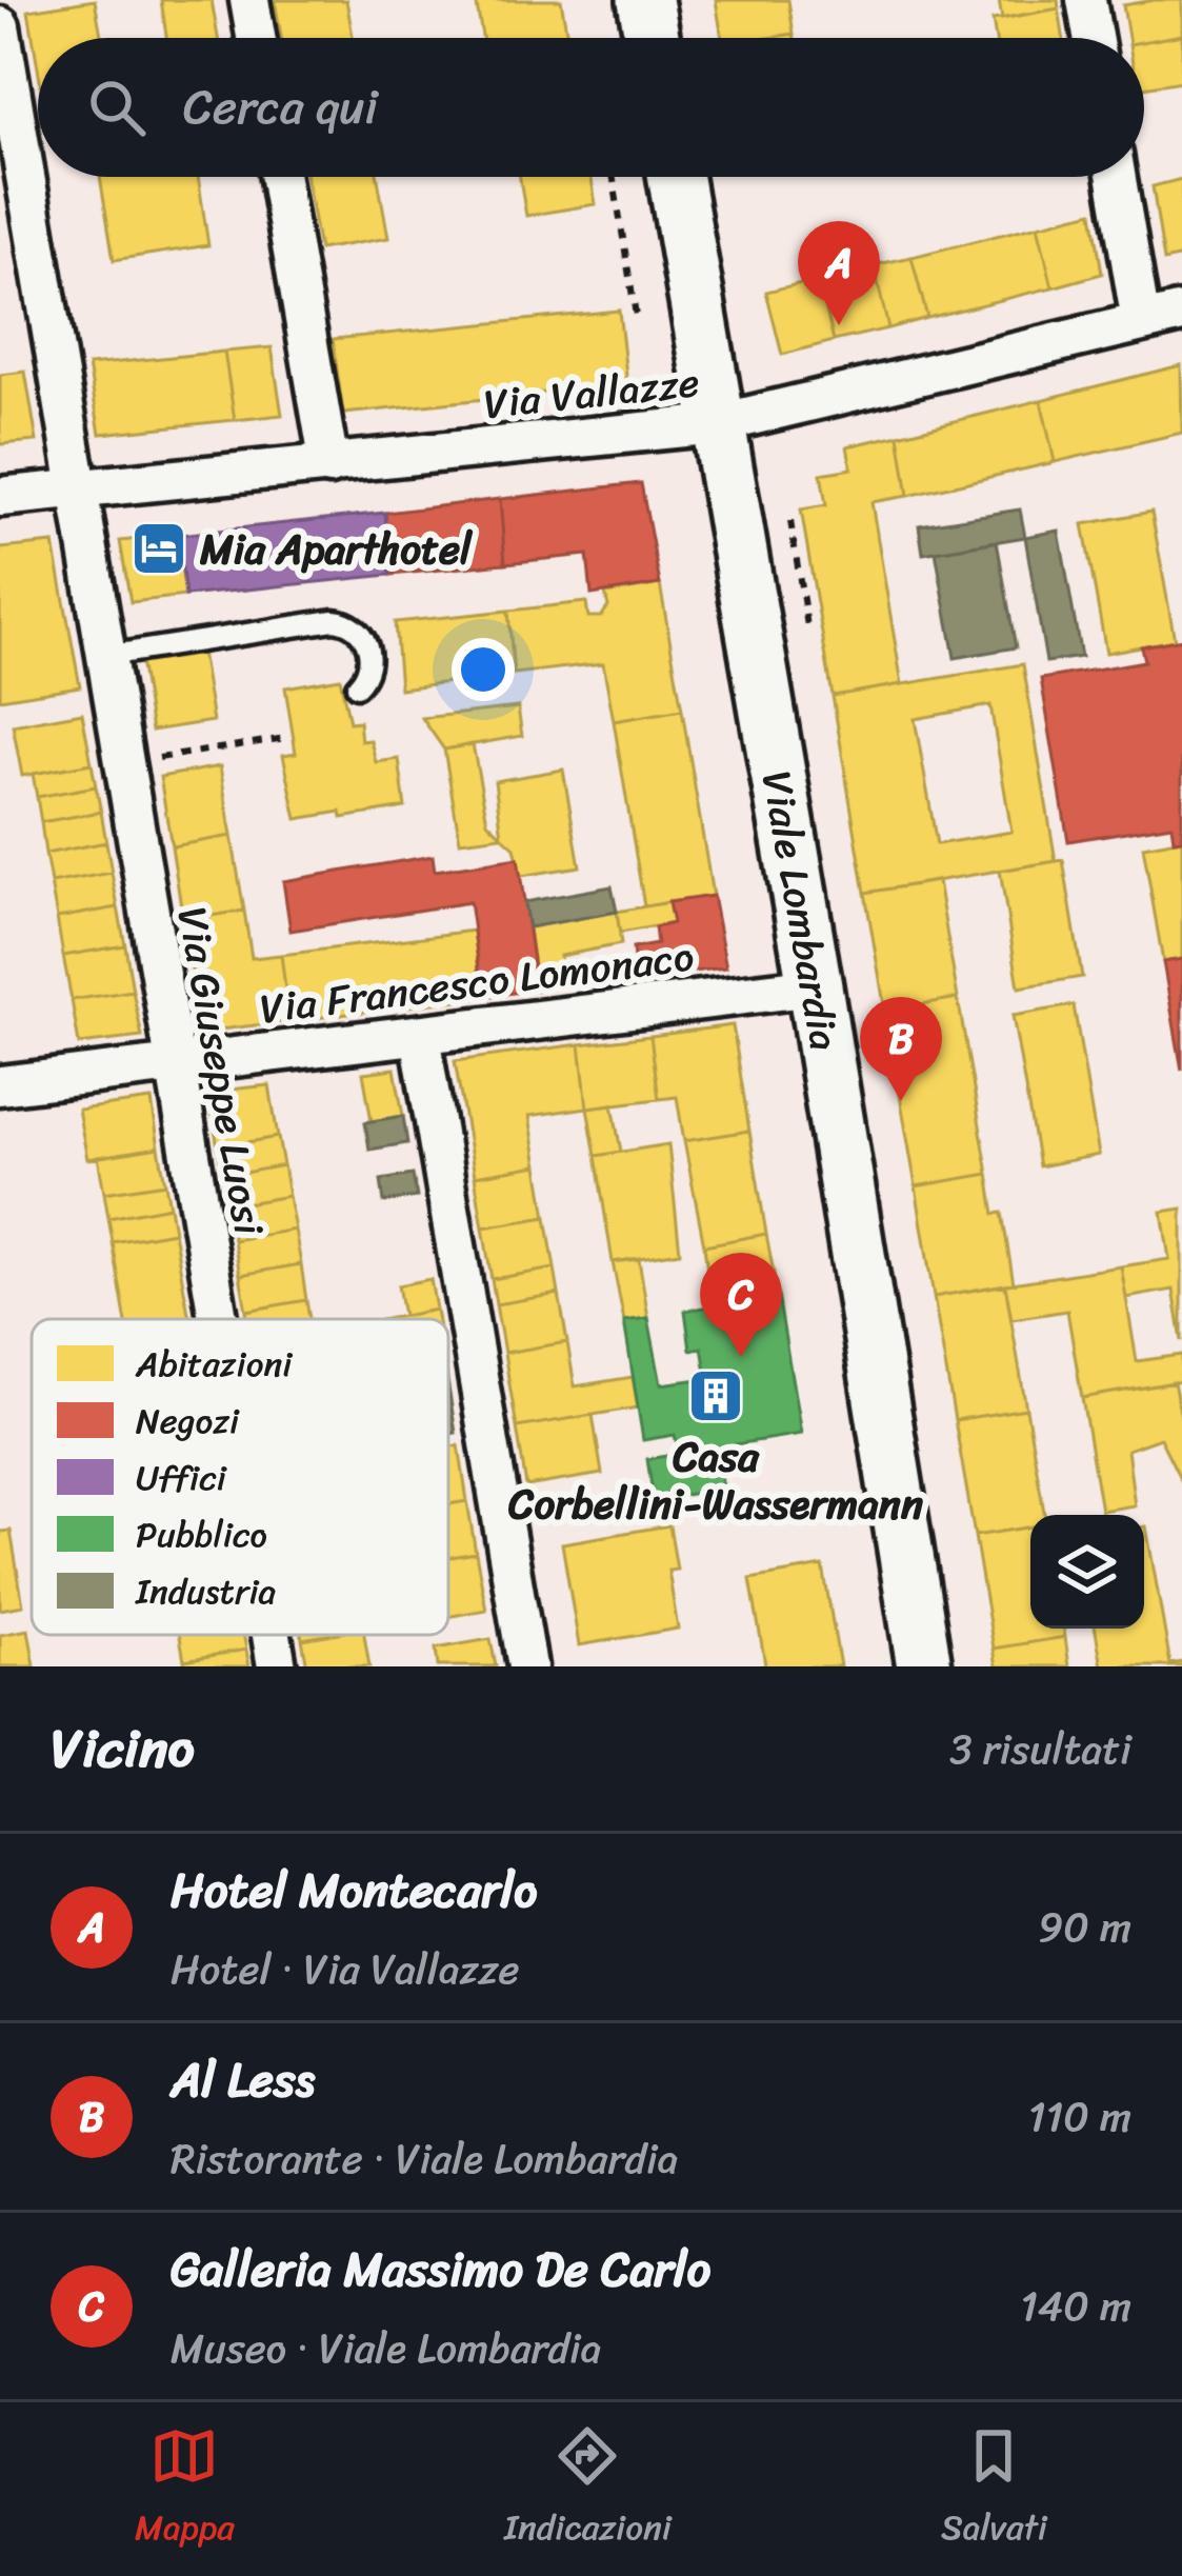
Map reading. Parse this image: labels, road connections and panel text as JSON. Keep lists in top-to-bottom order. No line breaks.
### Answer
{"streets":{"street":["Via Vallazze","Viale Lombardia","Via Francesco Lomonaco","Via Giuseppe Luosi"]},"crossings":[["Via Vallazze","Viale Lombardia"],["Via Vallazze","Via Giuseppe Luosi"],["Viale Lombardia","Via Francesco Lomonaco"],["Via Francesco Lomonaco","Via Giuseppe Luosi"]],"places":{"hotel":["Mia Aparthotel"],"building":["Casa Corbellini-Wassermann"]},"legend":["Abitazioni","Negozi","Uffici","Pubblico","Industria"],"page":{"search":"Cerca qui","pins":["A","B","C"],"heading":["Vicino","3 risultati"],"list":[{"mark":"A","name":"Hotel Montecarlo","note":"Hotel · Via Vallazze","value":"90 m"},{"mark":"B","name":"Al Less","note":"Ristorante · Viale Lombardia","value":"110 m"},{"mark":"C","name":"Galleria Massimo De Carlo","note":"Museo · Viale Lombardia","value":"140 m"}],"nav":["Mappa","Indicazioni","Salvati"]}}
